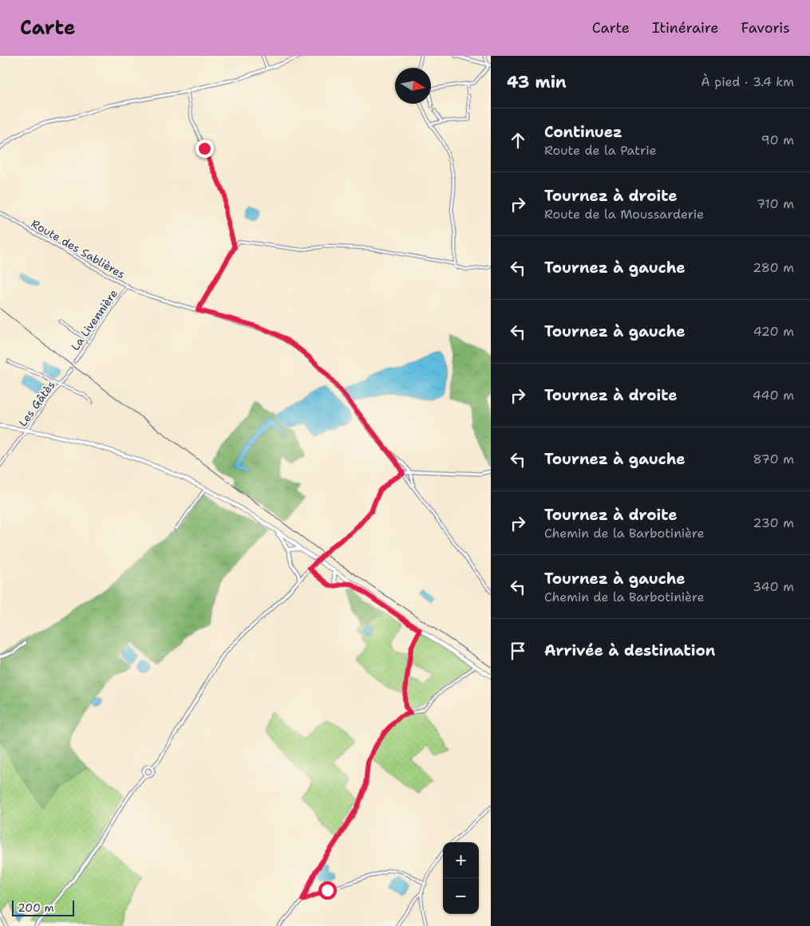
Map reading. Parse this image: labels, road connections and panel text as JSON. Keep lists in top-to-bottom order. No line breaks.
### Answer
{"streets":{"street":["Route des Sablières","La Livennière","Les Gâtès"]},"crossings":[["Route des Sablières","La Livennière"]],"scale_bar":"200 m","north":"right","page":{"header":"Carte","nav":["Carte","Itinéraire","Favoris"],"heading":["43 min","À pied · 3.4 km"],"list":[["Continuez","Route de la Patrie","90 m"],["Tournez à droite","Route de la Moussarderie","710 m"],["Tournez à gauche","280 m"],["Tournez à gauche","420 m"],["Tournez à droite","440 m"],["Tournez à gauche","870 m"],["Tournez à droite","Chemin de la Barbotinière","230 m"],["Tournez à gauche","Chemin de la Barbotinière","340 m"],"Arrivée à destination"],"map_buttons":["+","−"],"scale":"200 m"}}
